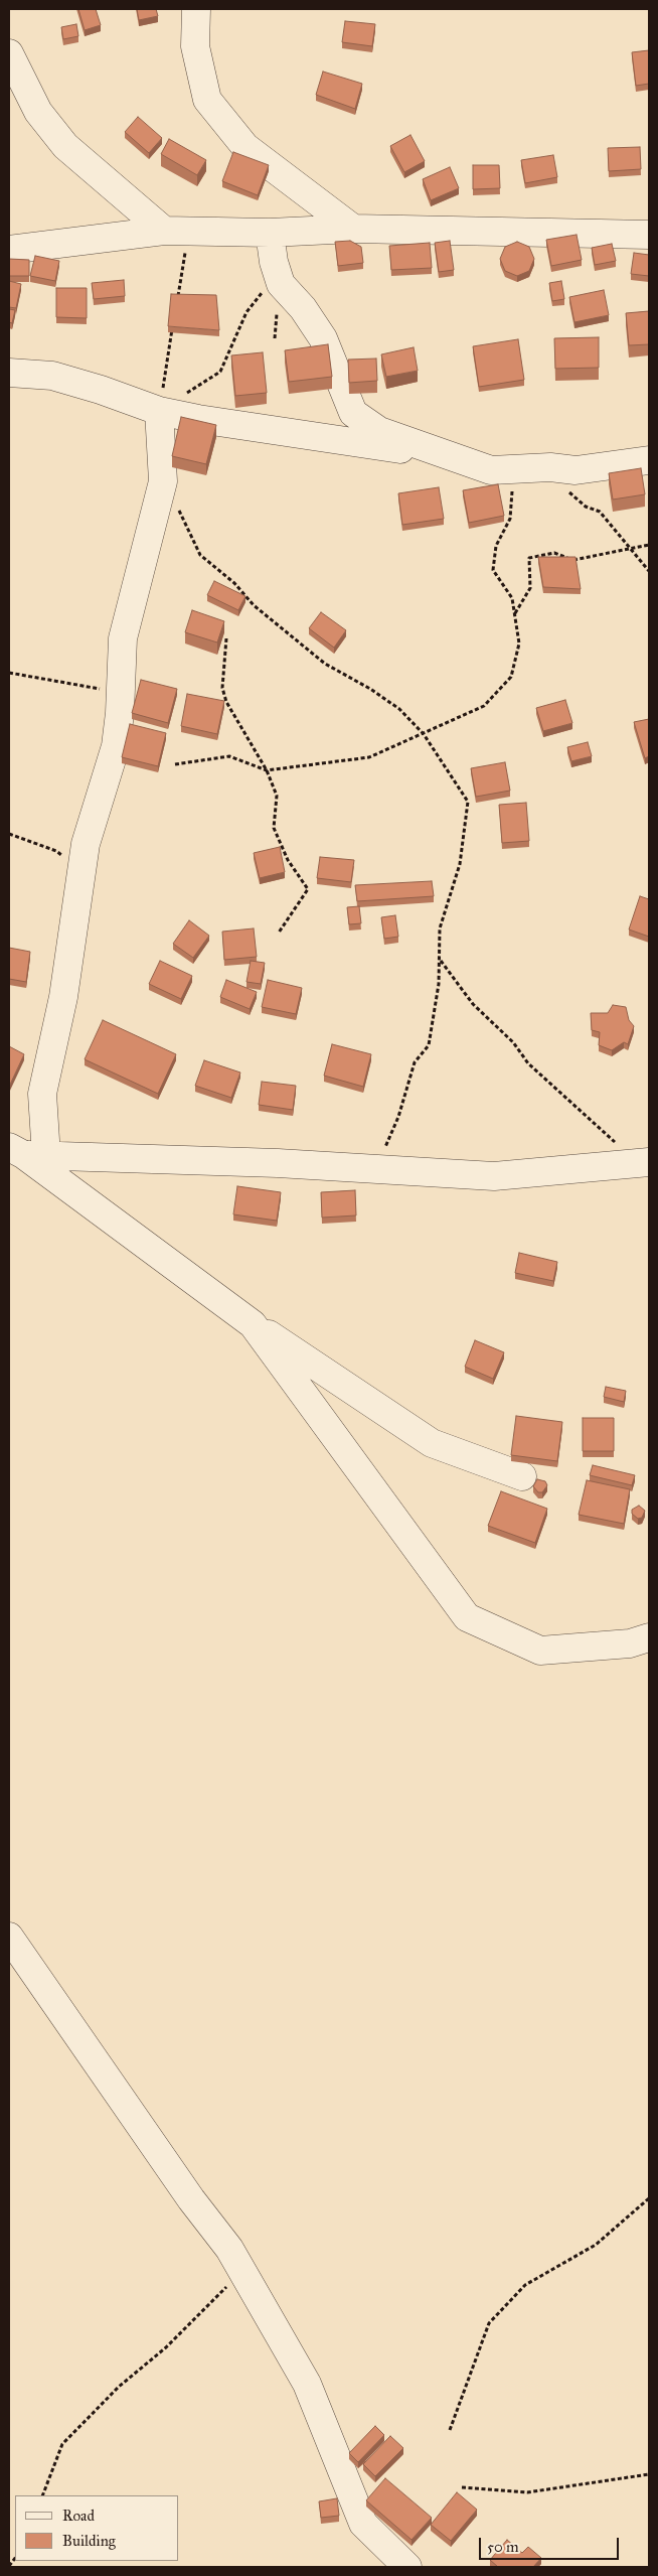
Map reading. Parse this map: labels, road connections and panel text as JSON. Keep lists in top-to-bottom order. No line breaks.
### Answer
{"legend":["Road","Building"],"scale_bar":"50 m"}
